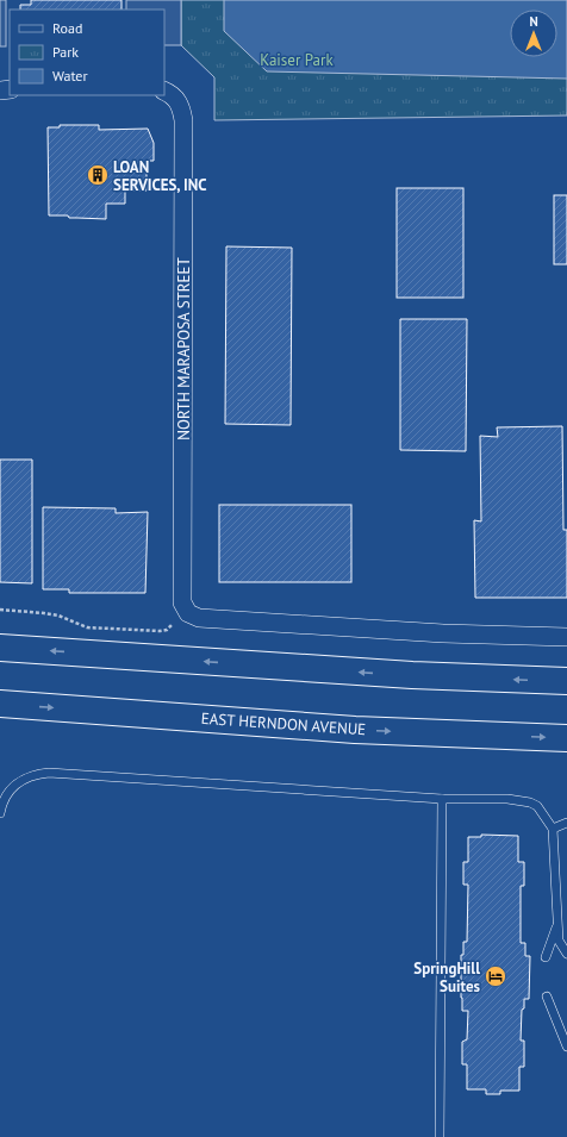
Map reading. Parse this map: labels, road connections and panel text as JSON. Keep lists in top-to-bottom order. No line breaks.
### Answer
{"streets":{"main road":["EAST HERNDON AVENUE"],"street":["NORTH MARAPOSA STREET"]},"parks":["Kaiser Park"],"places":{"building":["LOAN SERVICES, INC"],"hotel":["SpringHill Suites"]},"legend":["Road","Park","Water"],"north":"top"}
